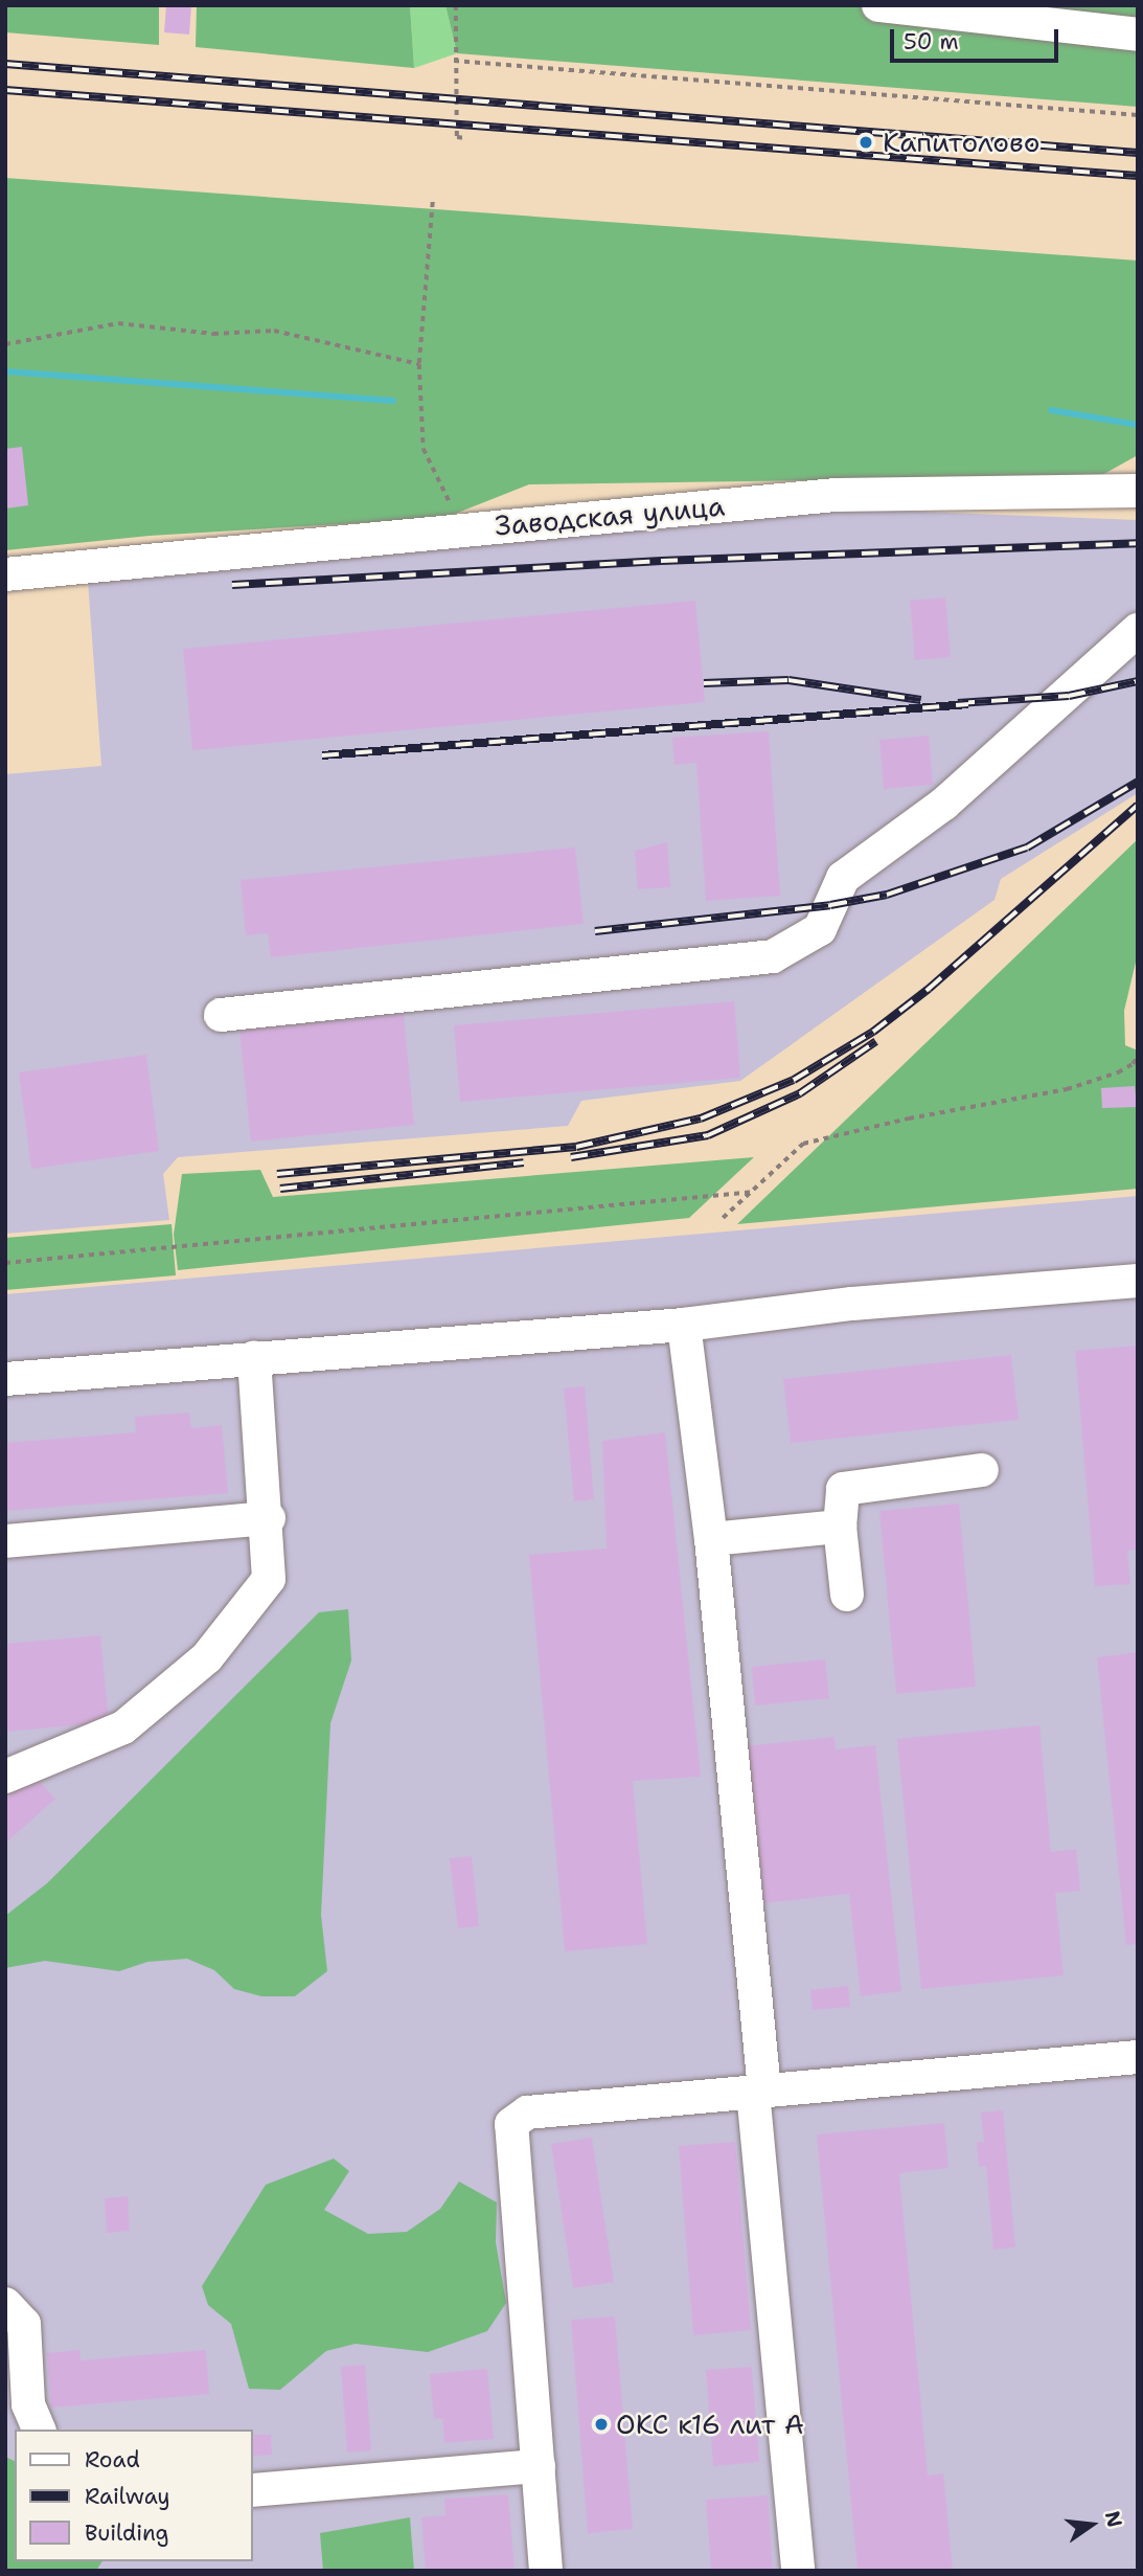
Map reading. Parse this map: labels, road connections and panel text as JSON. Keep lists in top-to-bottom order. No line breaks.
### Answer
{"streets":{"street":["Заводская улица"]},"places":["Капитолово","ОКС к16 лит А"],"legend":["Road","Railway","Building"],"scale_bar":"50 m","north":"right"}
